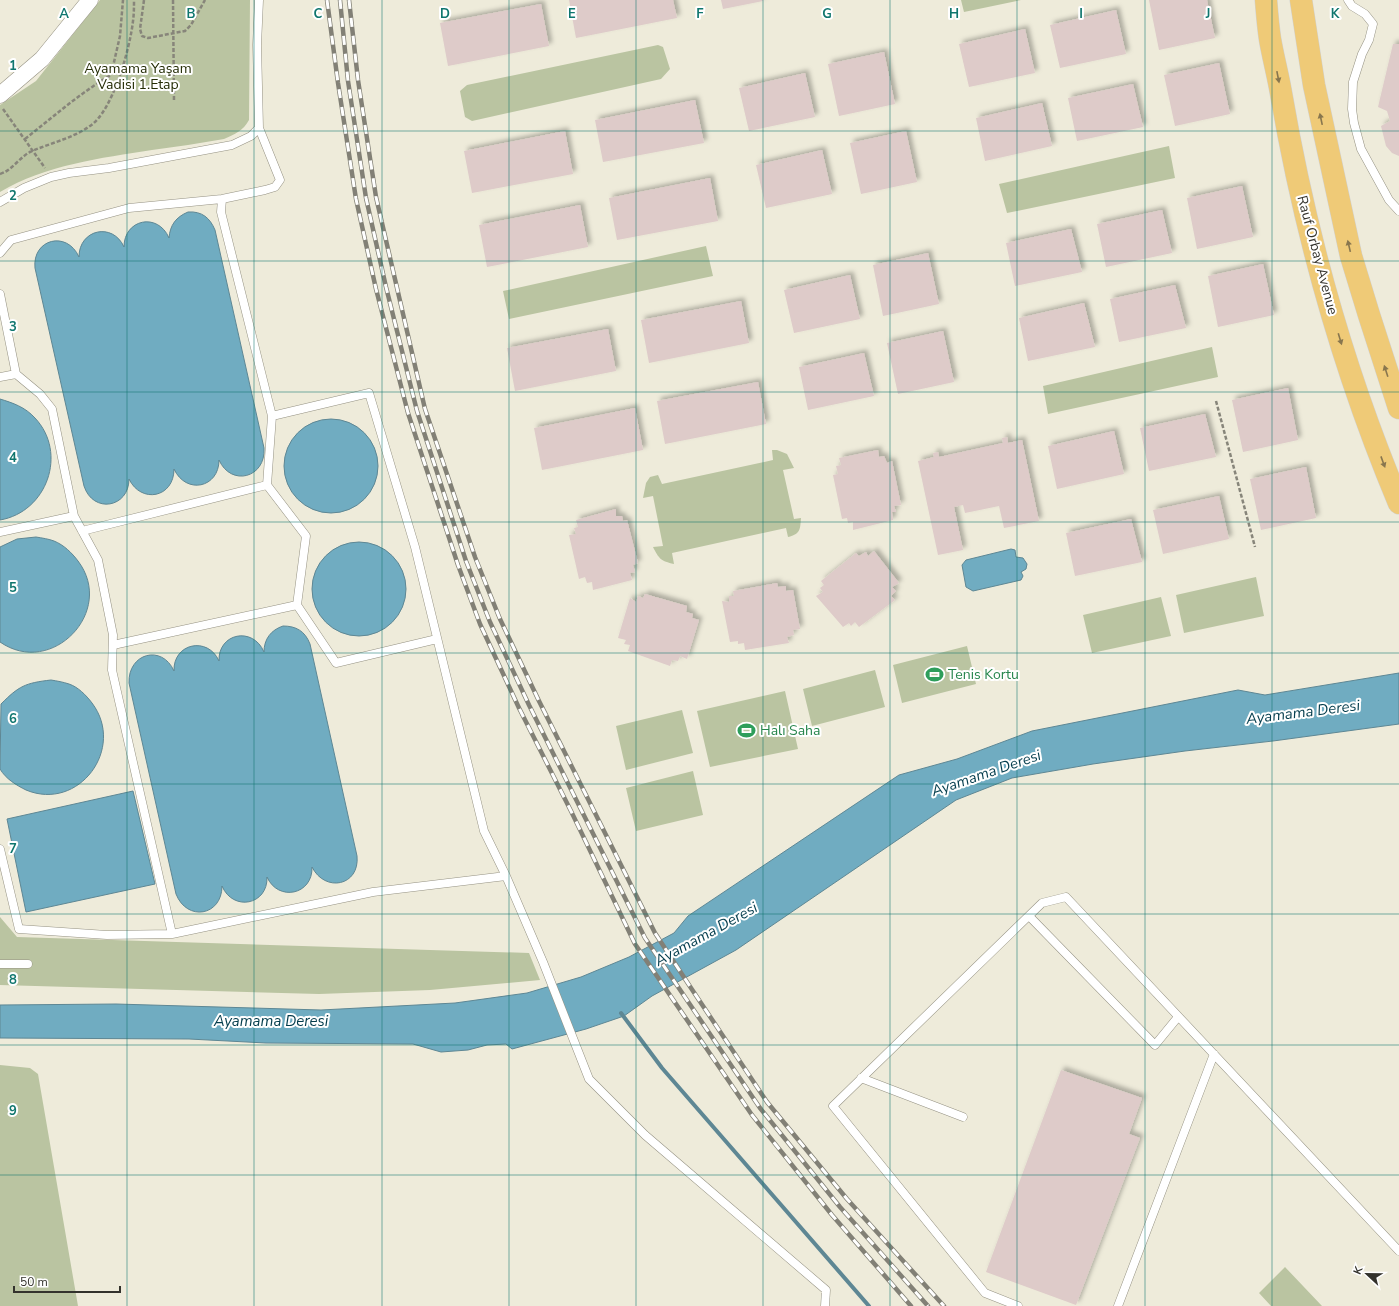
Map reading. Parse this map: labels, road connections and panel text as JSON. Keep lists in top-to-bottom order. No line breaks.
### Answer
{"streets":{"highway":["Rauf Orbay Avenue"]},"water":["Ayamama Deresi"],"parks":["Ayamama Yaşam Vadisi 1.Etap"],"places":{"sports":["Tenis Kortu","Halı Saha"]},"scale_bar":"50 m","north":"left","grid":{"columns":["A","B","C","D","E","F","G","H","I","J","K"],"rows":["1","2","3","4","5","6","7","8","9"]}}
